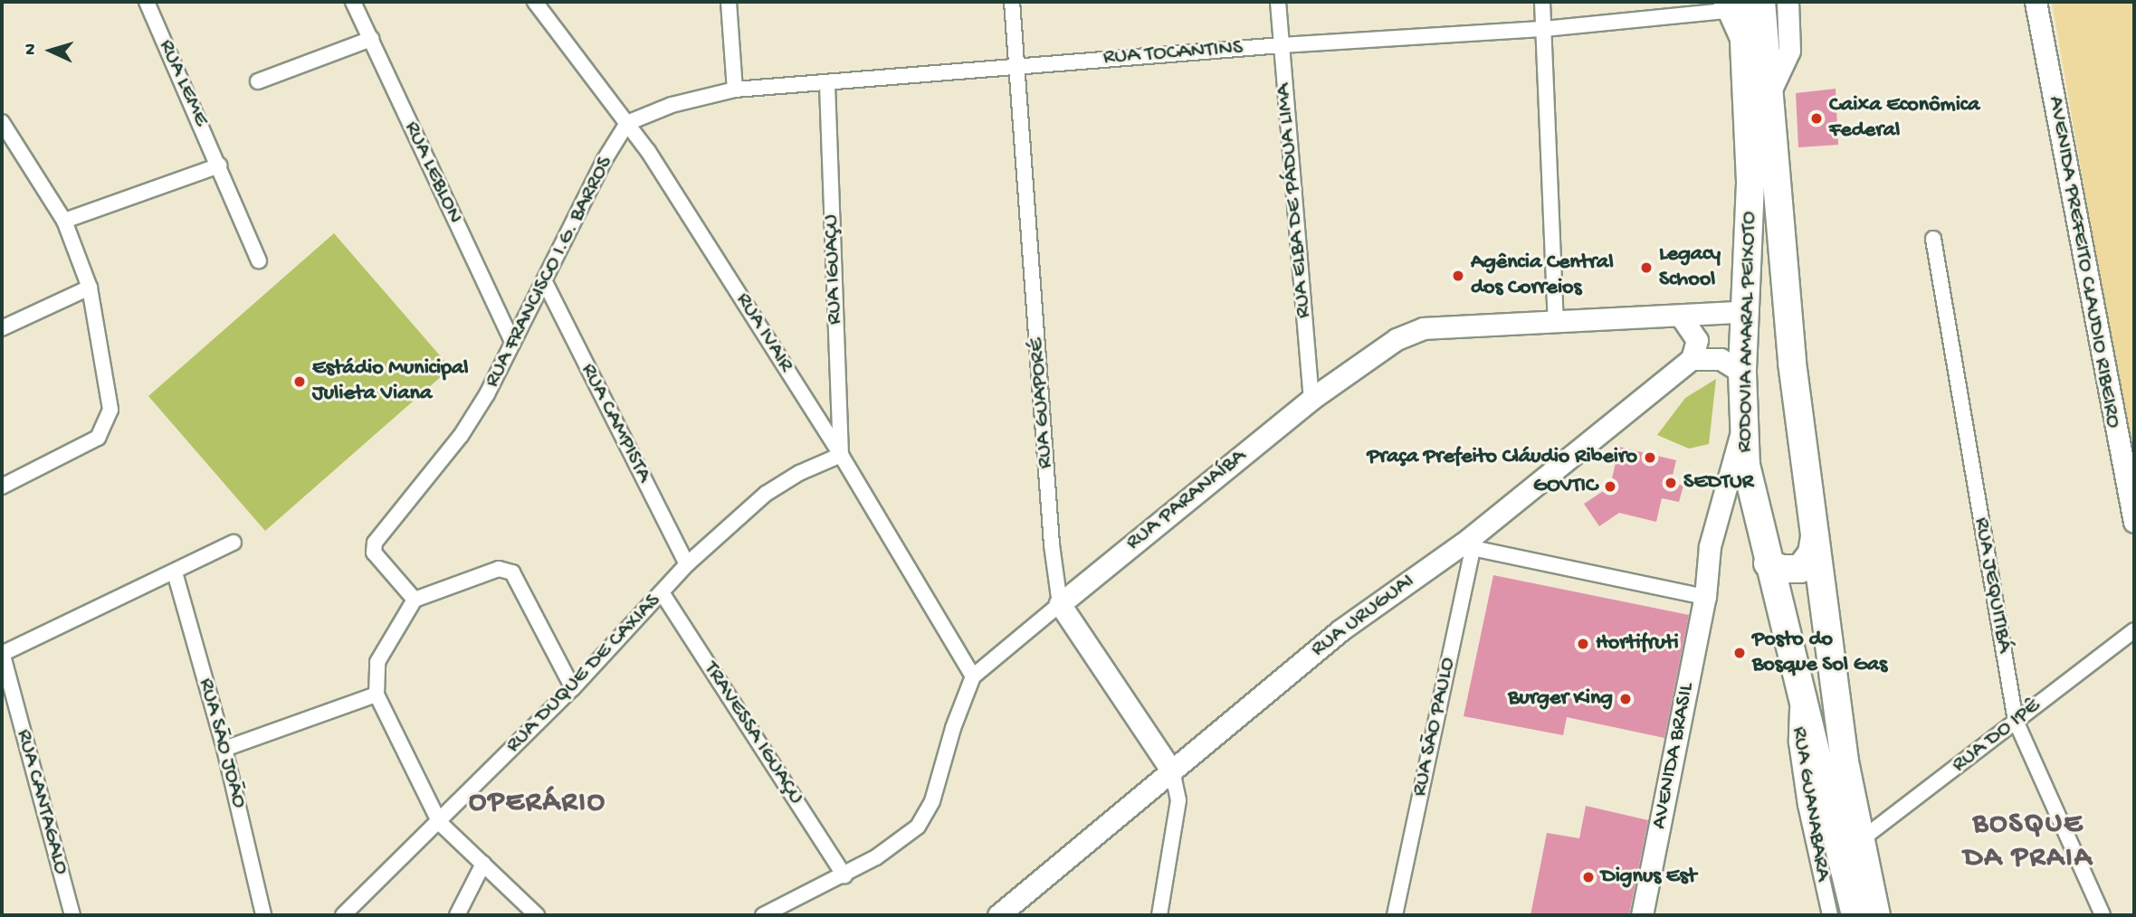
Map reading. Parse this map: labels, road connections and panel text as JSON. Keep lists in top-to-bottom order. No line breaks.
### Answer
{"streets":{"highway":["RODOVIA AMARAL PEIXOTO"],"street":["RUA TOCANTINS","RUA LEME","RUA LEBLON","RUA ELBA DE PÁDUA LIMA","AVENIDA PREFEITO CLAUDIO RIBEIRO","RUA IGUAÇU","RUA FRANCISCO I.G. BARROS","RUA IVAIR","RUA GUAPORÉ","RUA CAMPISTA","RUA PARANAÍBA","RUA JEQUITIBÁ","RUA URUGUAI","RUA DUQUE DE CAXIAS","RUA SÃO PAULO","TRAVESSA IGUAÇU","RUA DO IPÊ","RUA SÃO JOÃO","AVENIDA BRASIL","RUA CANTAGALO","RUA GUANABARA"]},"crossings":[["RUA TOCANTINS","RUA ELBA DE PÁDUA LIMA"],["RUA TOCANTINS","RUA IGUAÇU"],["RUA TOCANTINS","RUA FRANCISCO I.G. BARROS"],["RUA TOCANTINS","RODOVIA AMARAL PEIXOTO"],["RUA TOCANTINS","RUA IVAIR"],["RUA TOCANTINS","RUA GUAPORÉ"],["RUA LEBLON","RUA FRANCISCO I.G. BARROS"],["RUA ELBA DE PÁDUA LIMA","RUA PARANAÍBA"],["RUA IGUAÇU","RUA IVAIR"],["RUA IGUAÇU","RUA DUQUE DE CAXIAS"],["RUA FRANCISCO I.G. BARROS","RUA IVAIR"],["RUA FRANCISCO I.G. BARROS","RUA CAMPISTA"],["RODOVIA AMARAL PEIXOTO","RUA PARANAÍBA"],["RODOVIA AMARAL PEIXOTO","RUA DO IPÊ"],["RODOVIA AMARAL PEIXOTO","AVENIDA BRASIL"],["RODOVIA AMARAL PEIXOTO","RUA GUANABARA"],["RUA IVAIR","RUA PARANAÍBA"],["RUA IVAIR","RUA DUQUE DE CAXIAS"],["RUA GUAPORÉ","RUA PARANAÍBA"],["RUA GUAPORÉ","RUA URUGUAI"],["RUA CAMPISTA","RUA DUQUE DE CAXIAS"],["RUA PARANAÍBA","TRAVESSA IGUAÇU"],["RUA JEQUITIBÁ","RUA DO IPÊ"],["RUA URUGUAI","RUA SÃO PAULO"],["RUA DUQUE DE CAXIAS","TRAVESSA IGUAÇU"]],"districts":["OPERÁRIO","BOSQUE DA PRAIA"],"places":["Caixa Econômica Federal","Legacy School","Agência Central dos Correios","Estádio Municipal Julieta Viana","Praça Prefeito Cláudio Ribeiro","SEDTUR","GOVTIC","Hortifruti","Posto do Bosque Sol Gas","Burger King","Dignus Est"],"north":"left"}
